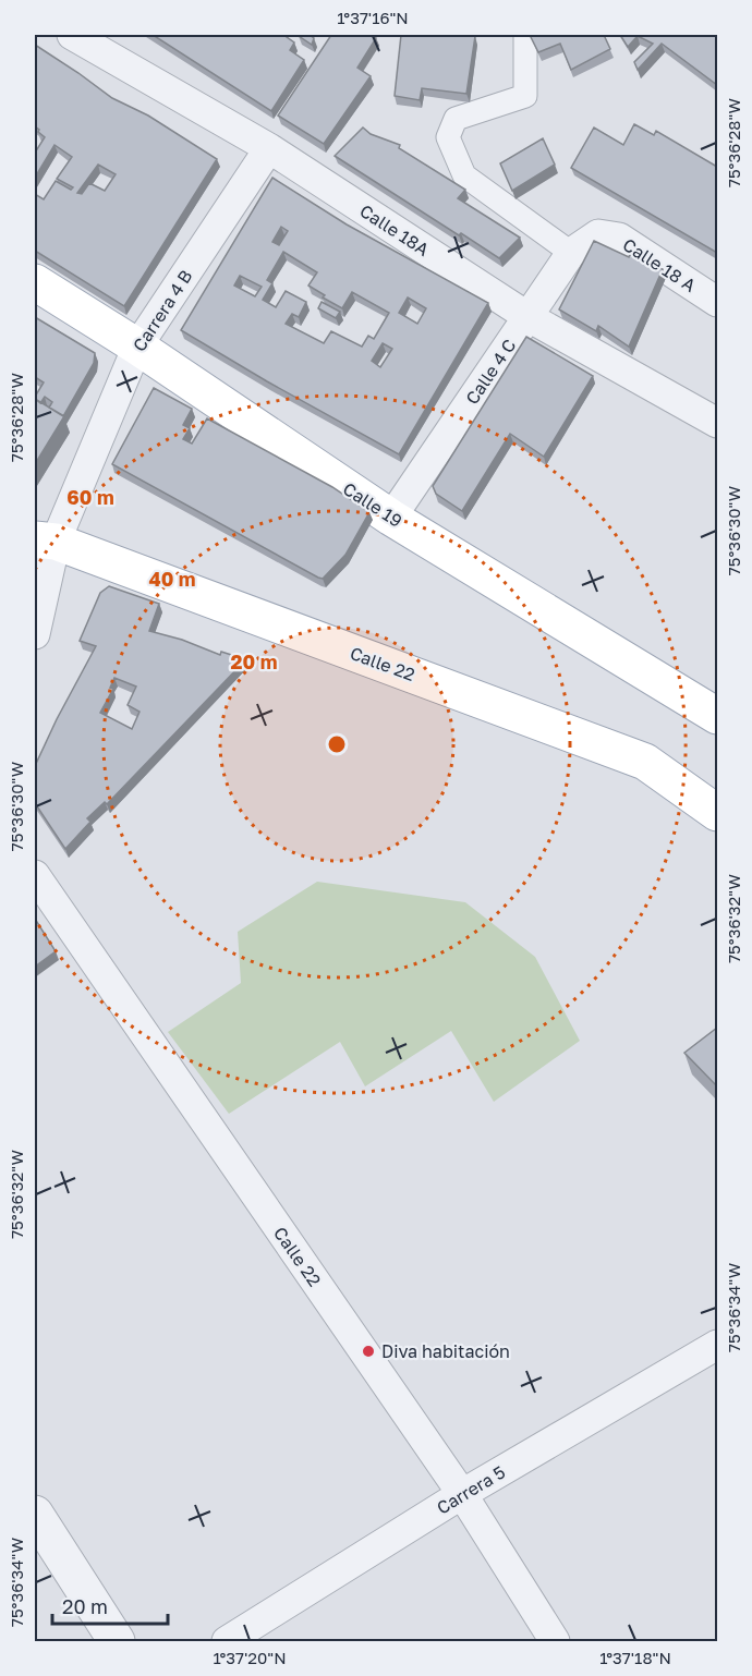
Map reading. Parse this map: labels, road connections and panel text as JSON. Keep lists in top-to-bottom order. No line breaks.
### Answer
{"streets":{"main road":["Calle 19","Calle 22"],"street":["Calle 18A","Calle 18 A","Carrera 4 B","Calle 4 C","Carrera 5"]},"crossings":[["Calle 18A","Carrera 4 B"],["Calle 18A","Calle 4 C"],["Calle 18 A","Calle 4 C"],["Carrera 4 B","Calle 19"],["Carrera 4 B","Calle 22"],["Calle 4 C","Calle 19"],["Calle 22","Carrera 5"]],"places":["Diva habitación"],"scale_bar":"20 m","coordinates":["1°37'16\"N","75°36'28\"W","75°36'30\"W","75°36'32\"W","75°36'34\"W","1°37'20\"N","1°37'18\"N"],"rings":["60 m","40 m","20 m"]}
